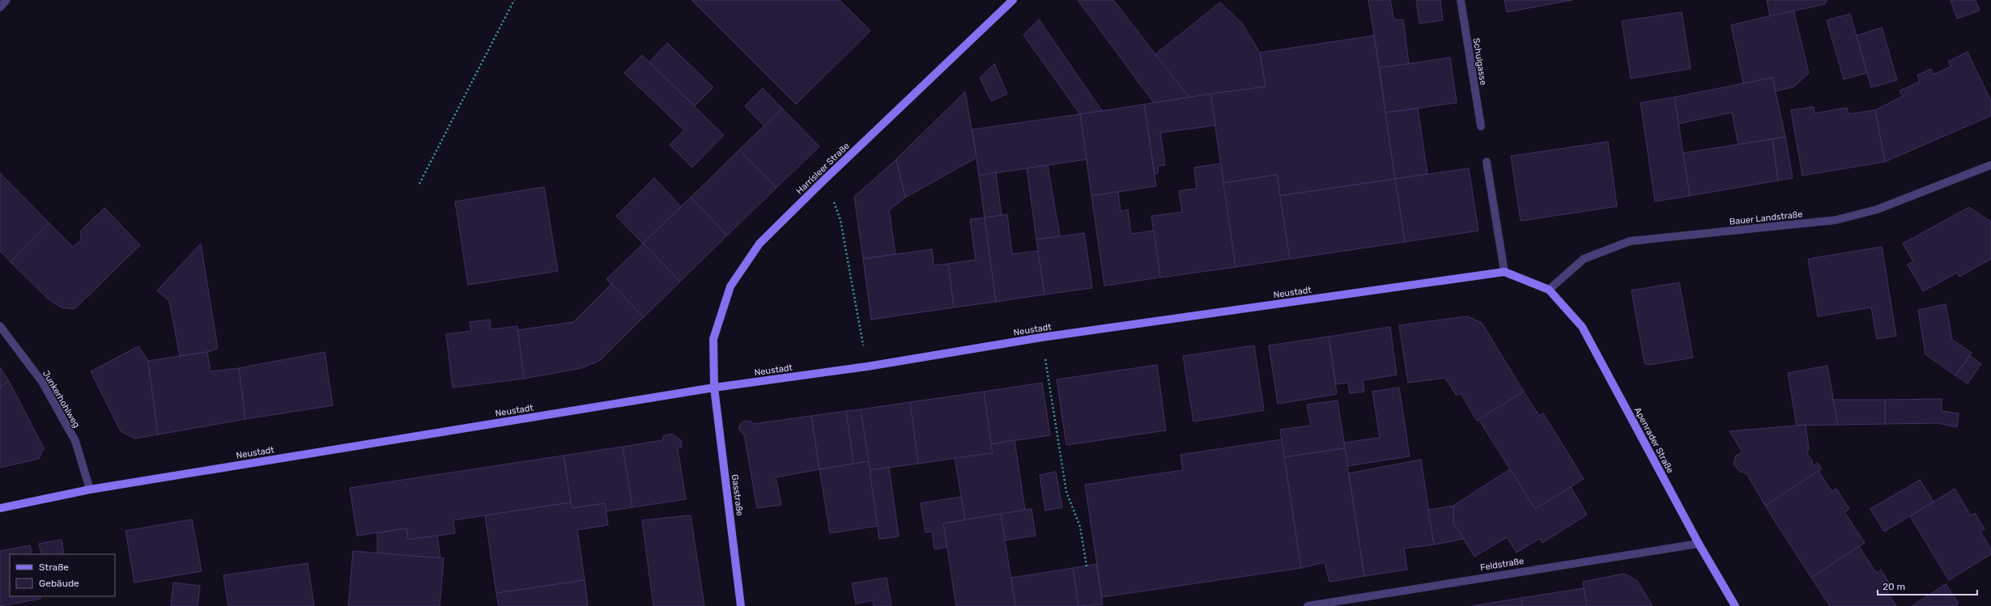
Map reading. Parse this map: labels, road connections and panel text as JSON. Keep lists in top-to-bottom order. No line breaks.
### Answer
{"streets":{"street":["Schulgasse","Harrisleer Straße","Bauer Landstraße","Neustadt","Junkerhohlweg","Apenrader Straße","Gasstraße","Feldstraße"]},"crossings":[["Harrisleer Straße","Neustadt"],["Harrisleer Straße","Gasstraße"],["Bauer Landstraße","Neustadt"],["Bauer Landstraße","Apenrader Straße"],["Neustadt","Junkerhohlweg"],["Neustadt","Apenrader Straße"],["Neustadt","Gasstraße"],["Apenrader Straße","Feldstraße"]],"legend":["Straße","Gebäude"],"scale_bar":"20 m"}
